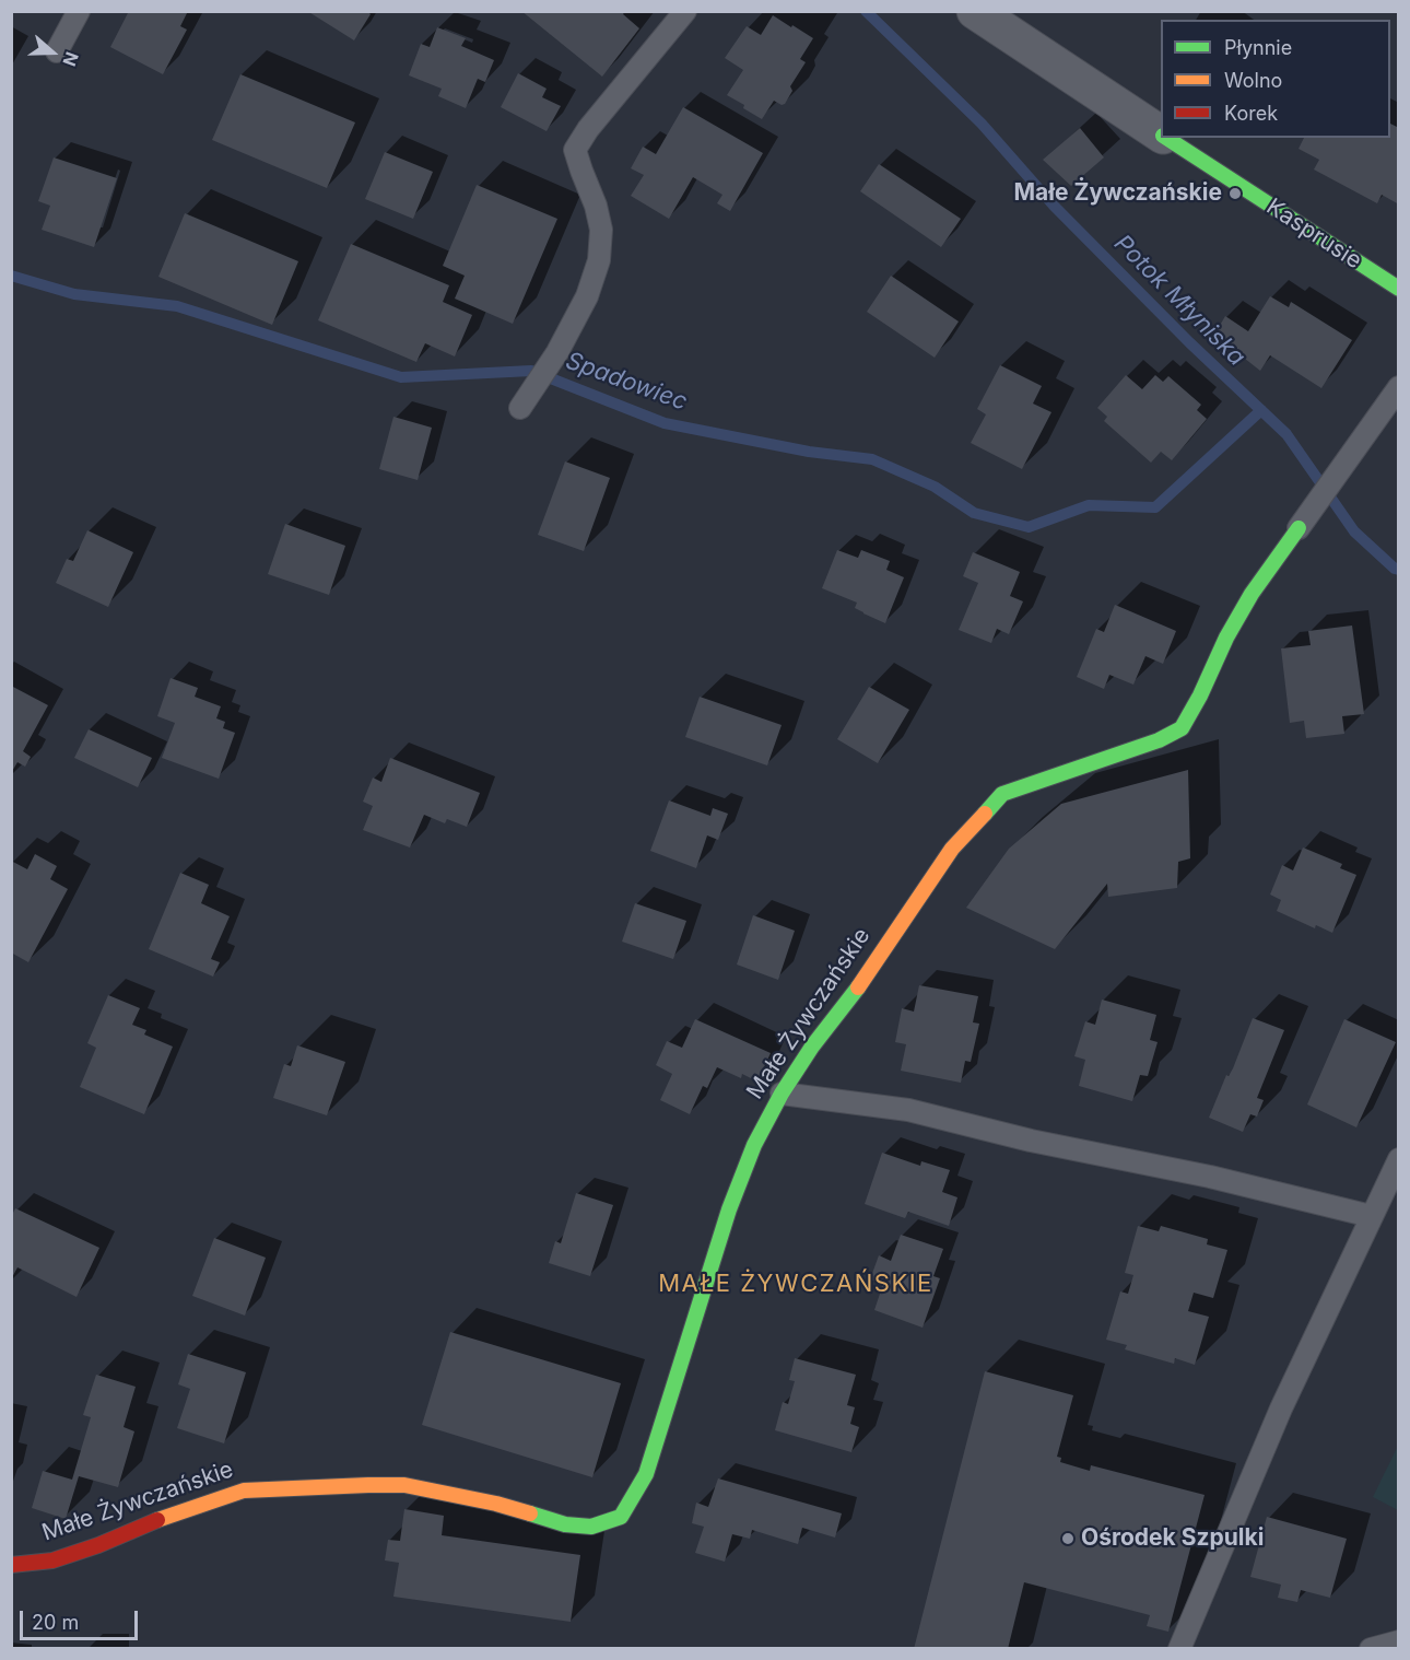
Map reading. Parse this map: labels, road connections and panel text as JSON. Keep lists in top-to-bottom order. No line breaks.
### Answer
{"streets":{"street":["Kasprusie","Małe Żywczańskie"]},"districts":["MAŁE ŻYWCZAŃSKIE"],"water":["Potok Młyniska","Spadowiec"],"places":["Małe Żywczańskie","Ośrodek Szpulki"],"legend":["Płynnie","Wolno","Korek"],"scale_bar":"20 m","north":"right"}
